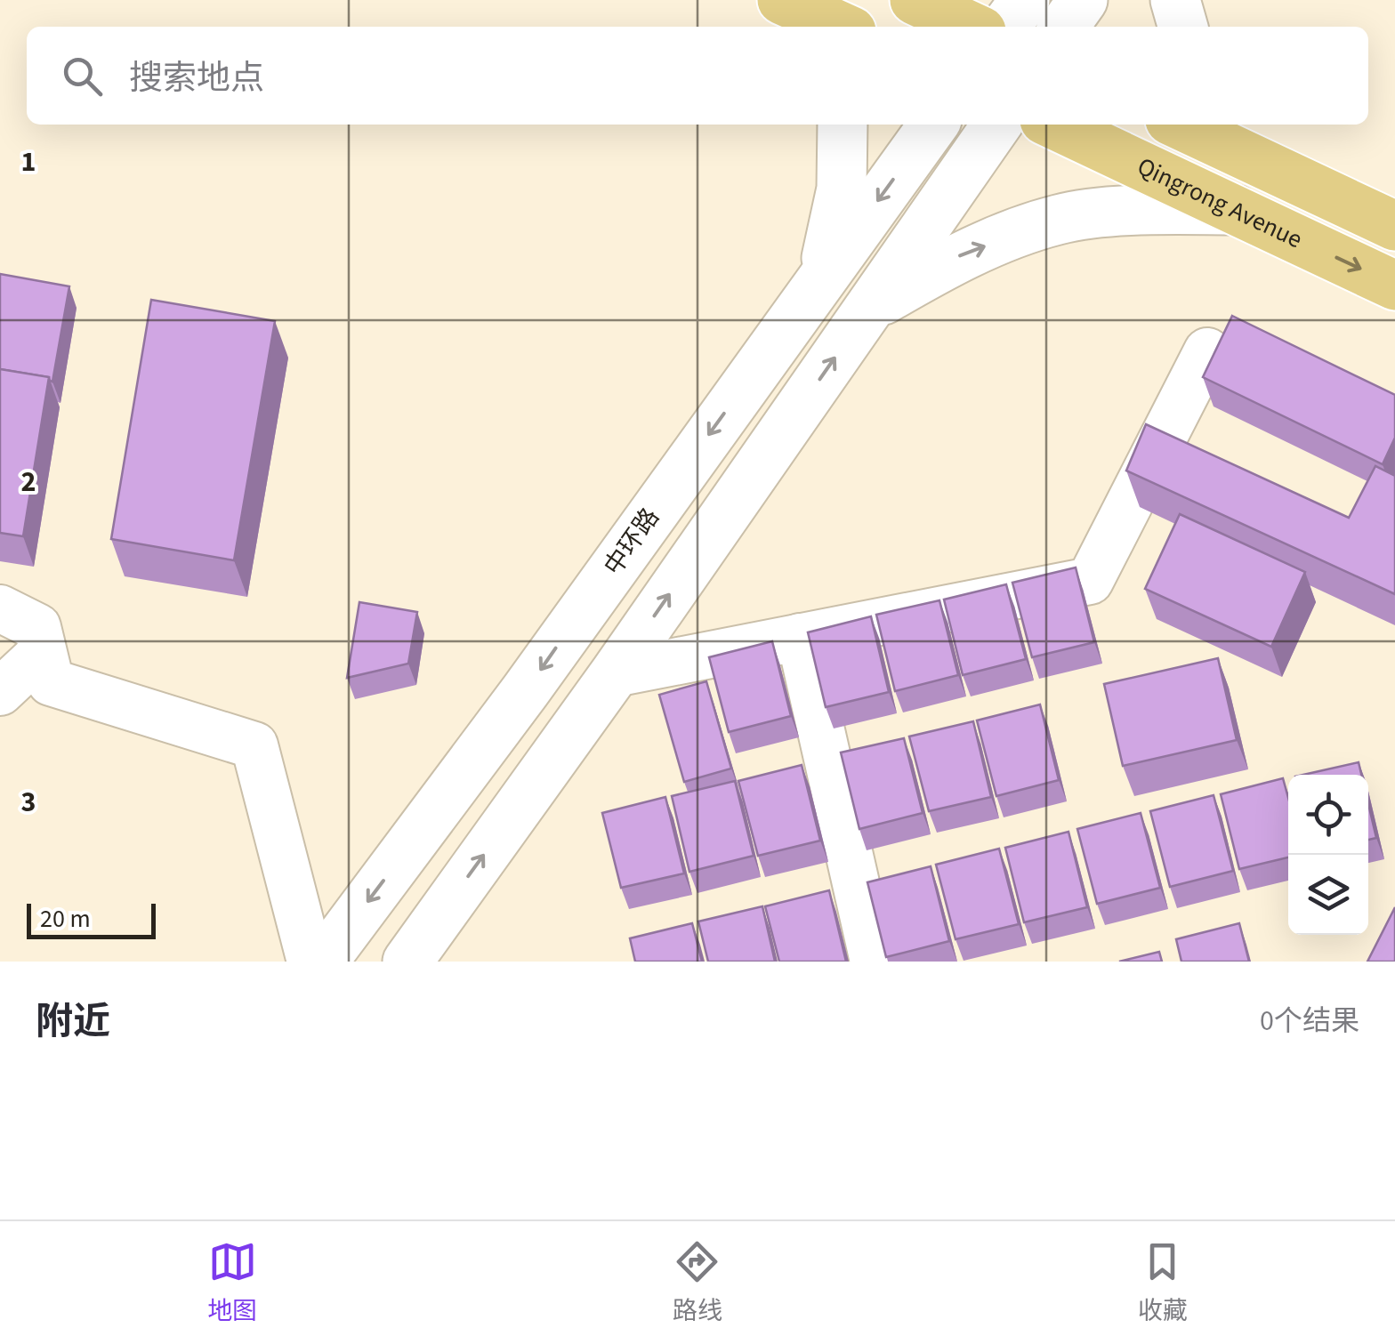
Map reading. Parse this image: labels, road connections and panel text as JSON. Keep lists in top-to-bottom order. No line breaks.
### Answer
{"streets":{"main road":["Qingrong Avenue"],"street":["中环路"]},"scale_bar":"20 m","page":{"search":"搜索地点","scale":"20 m","heading":["附近","0个结果"],"nav":["地图","路线","收藏"]},"grid":{"rows":["1","2","3"]}}
